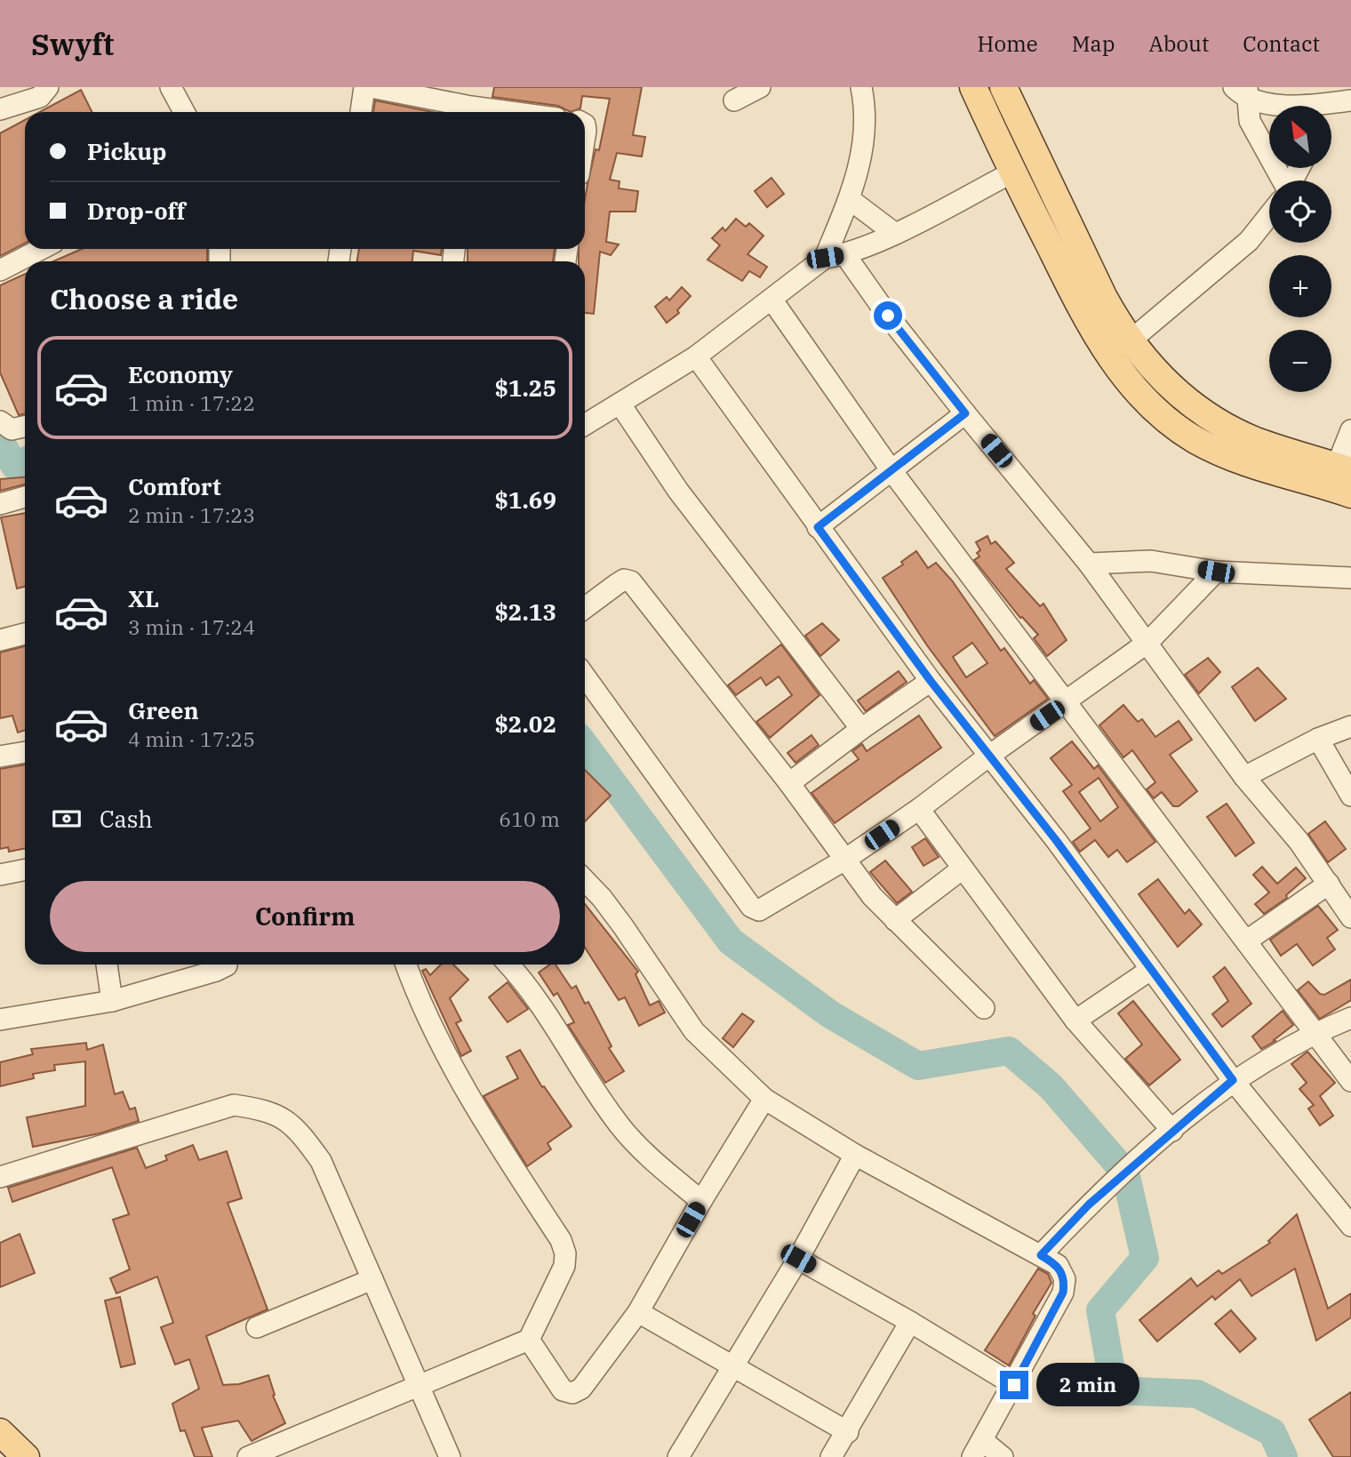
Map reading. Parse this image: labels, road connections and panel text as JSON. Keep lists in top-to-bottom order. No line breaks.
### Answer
{"north":"top left","page":{"header":"Swyft","nav":["Home","Map","About","Contact"],"map_buttons":["+","−"],"banner":["Pickup","Drop-off"],"heading":"Choose a ride","list":[{"name":"Economy","note":"1 min · 17:22","value":"$1.25"},{"name":"Comfort","note":"2 min · 17:23","value":"$1.69"},{"name":"XL","note":"3 min · 17:24","value":"$2.13"},{"name":"Green","note":"4 min · 17:25","value":"$2.02"}],"pay":["Cash","610 m"],"buttons":"Confirm","bubble":"2 min"}}
